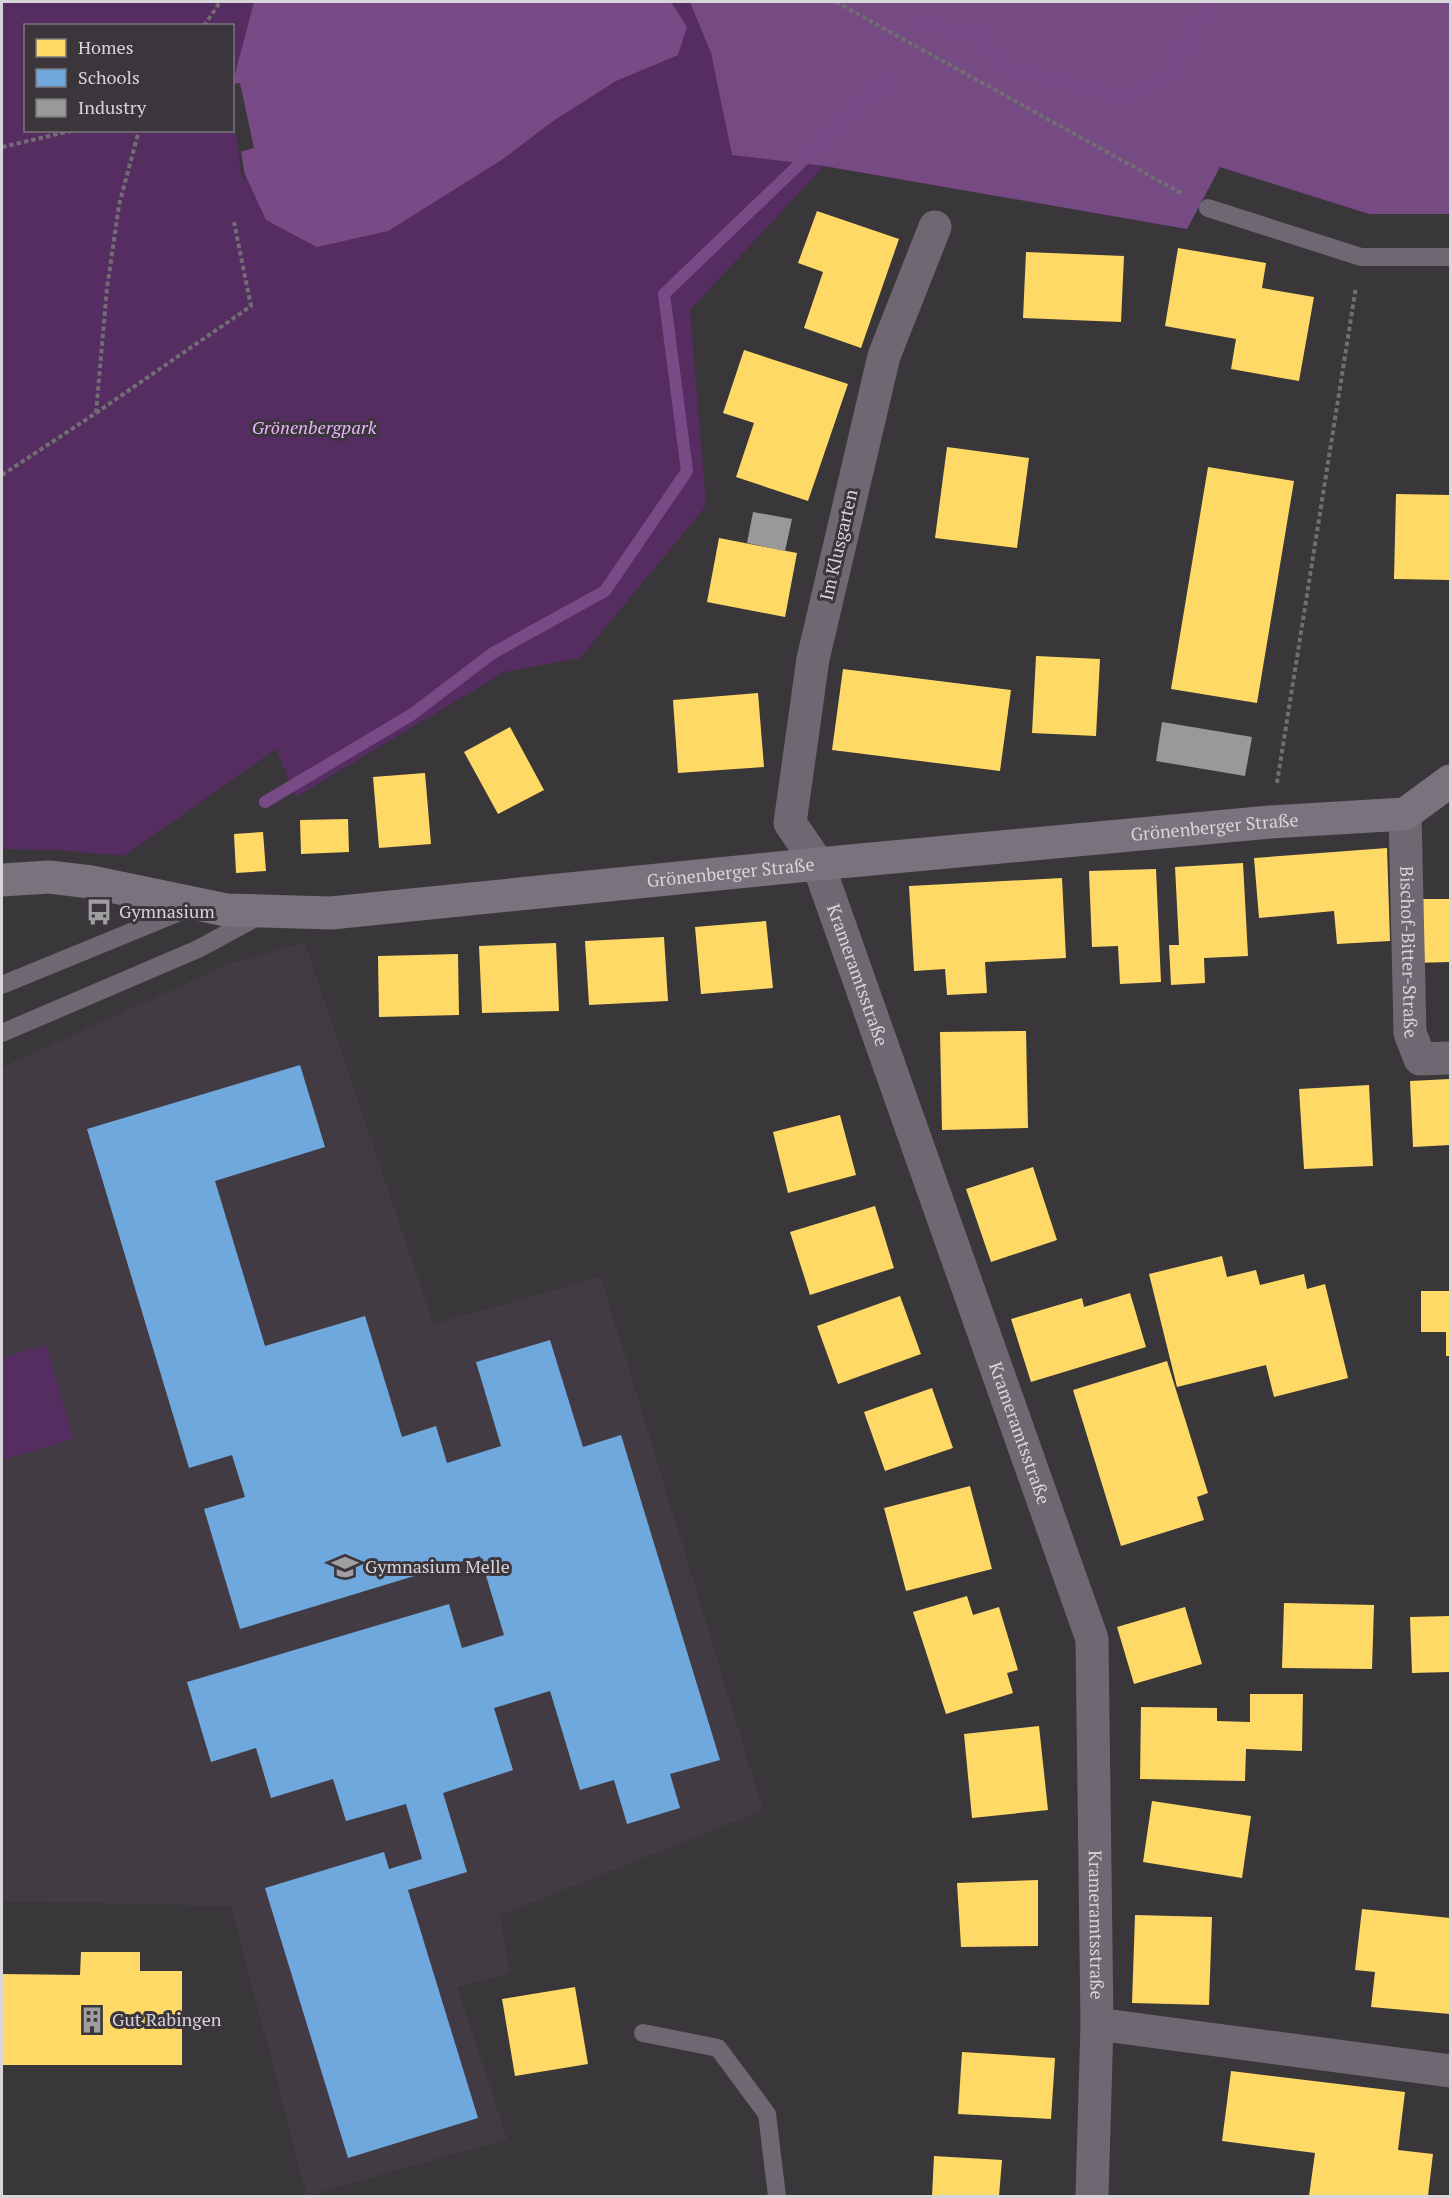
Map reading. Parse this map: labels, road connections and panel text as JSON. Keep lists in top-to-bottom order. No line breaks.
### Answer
{"streets":{"street":["Im Klusgarten","Grönenberger Straße","Bischof-Bitter-Straße","Krameramtsstraße"]},"crossings":[["Im Klusgarten","Grönenberger Straße"],["Im Klusgarten","Krameramtsstraße"],["Grönenberger Straße","Bischof-Bitter-Straße"],["Grönenberger Straße","Krameramtsstraße"]],"parks":["Grönenbergpark"],"places":{"bus stop":["Gymnasium"],"school or university":["Gymnasium Melle"],"building":["Gut Rabingen"]},"legend":["Homes","Schools","Industry"]}
